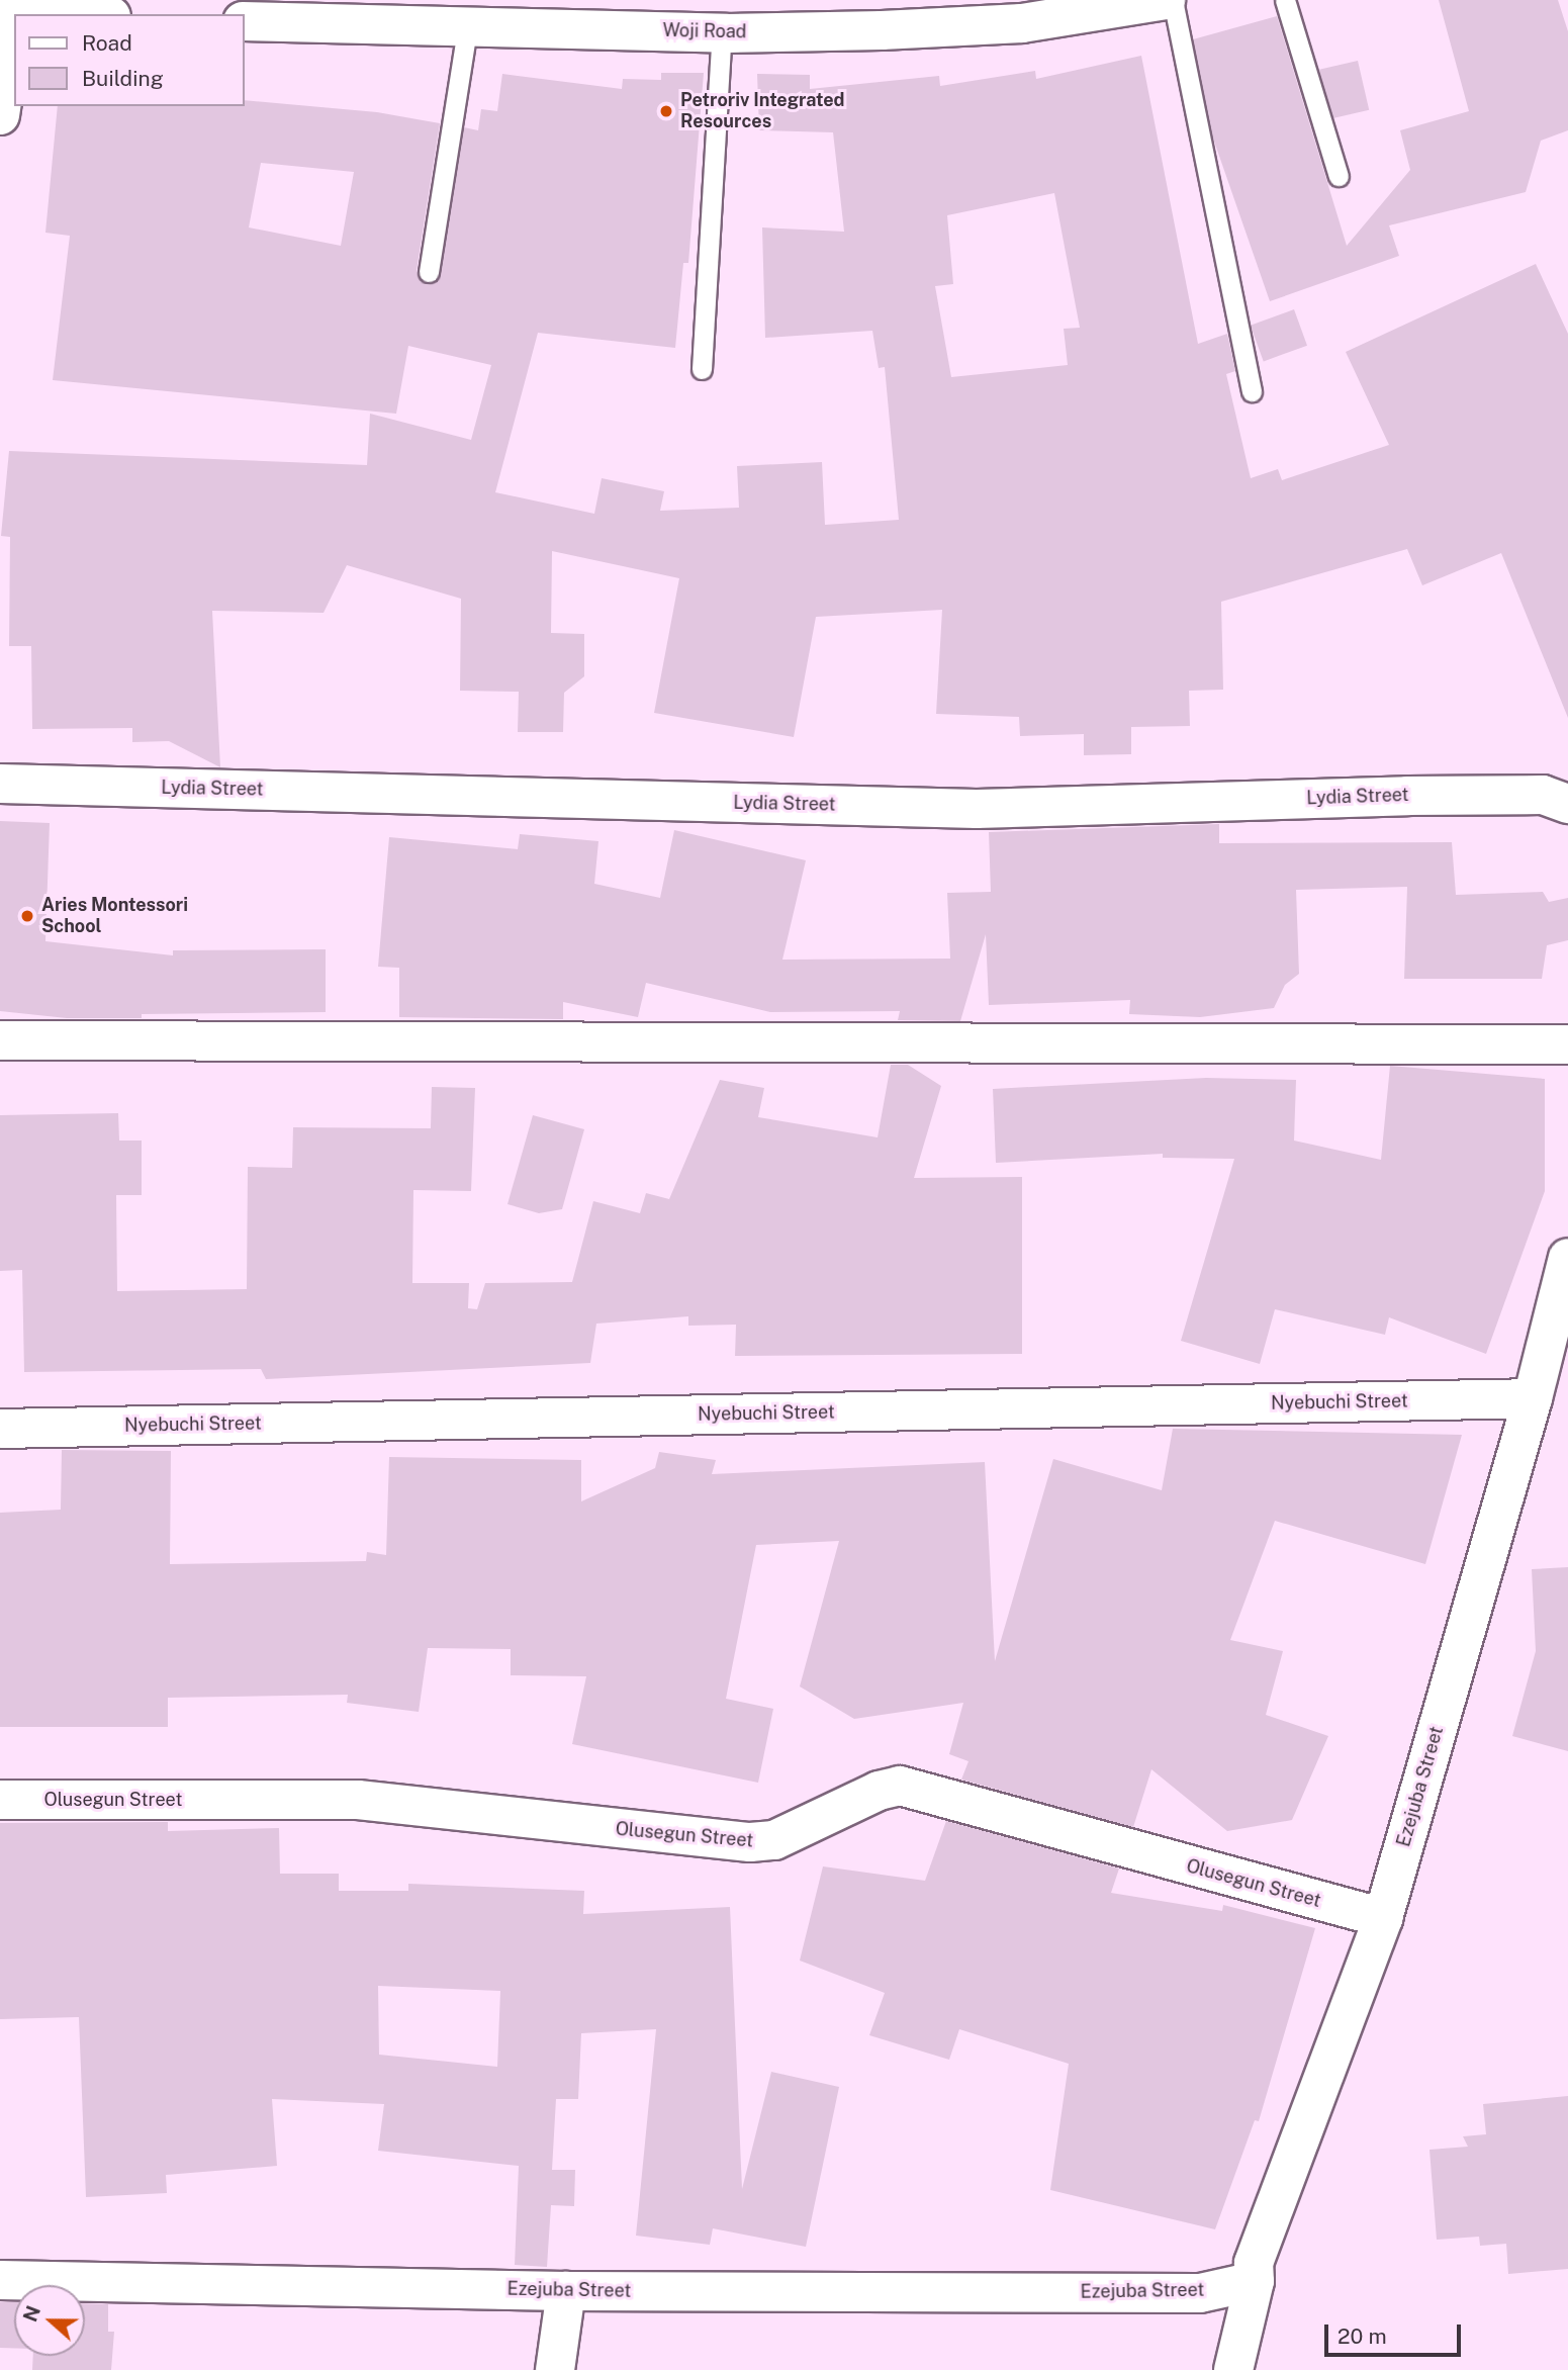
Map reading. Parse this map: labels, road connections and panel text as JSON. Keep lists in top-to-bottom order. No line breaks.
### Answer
{"streets":{"street":["Woji Road","Lydia Street","Nyebuchi Street","Ezejuba Street","Olusegun Street"]},"crossings":[["Nyebuchi Street","Ezejuba Street"],["Ezejuba Street","Olusegun Street"]],"places":["Petroriv Integrated Resources","Aries Montessori School"],"legend":["Road","Building"],"scale_bar":"20 m","north":"left"}
